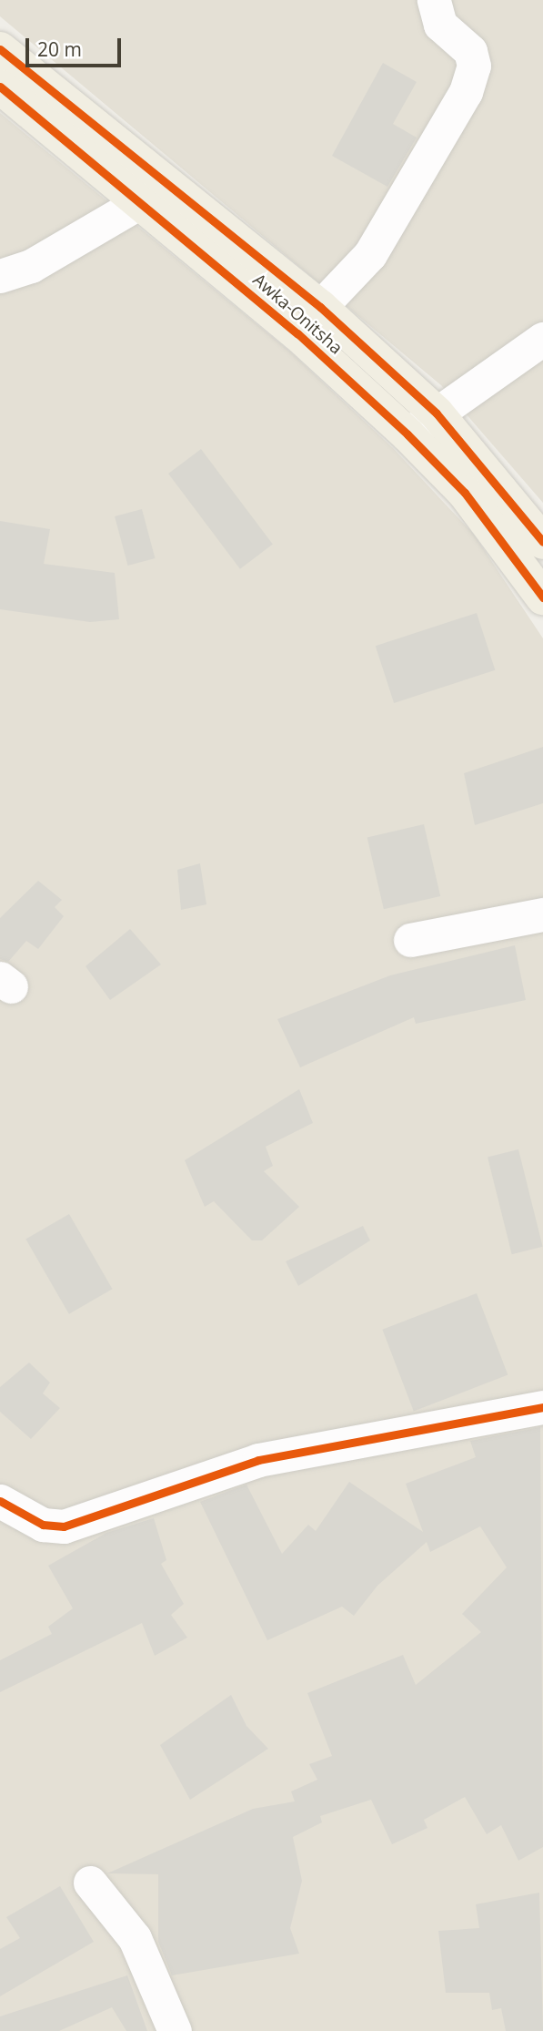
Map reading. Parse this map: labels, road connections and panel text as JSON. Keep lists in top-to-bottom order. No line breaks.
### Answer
{"streets":{"main road":["Awka-Onitsha"]},"scale_bar":"20 m"}
